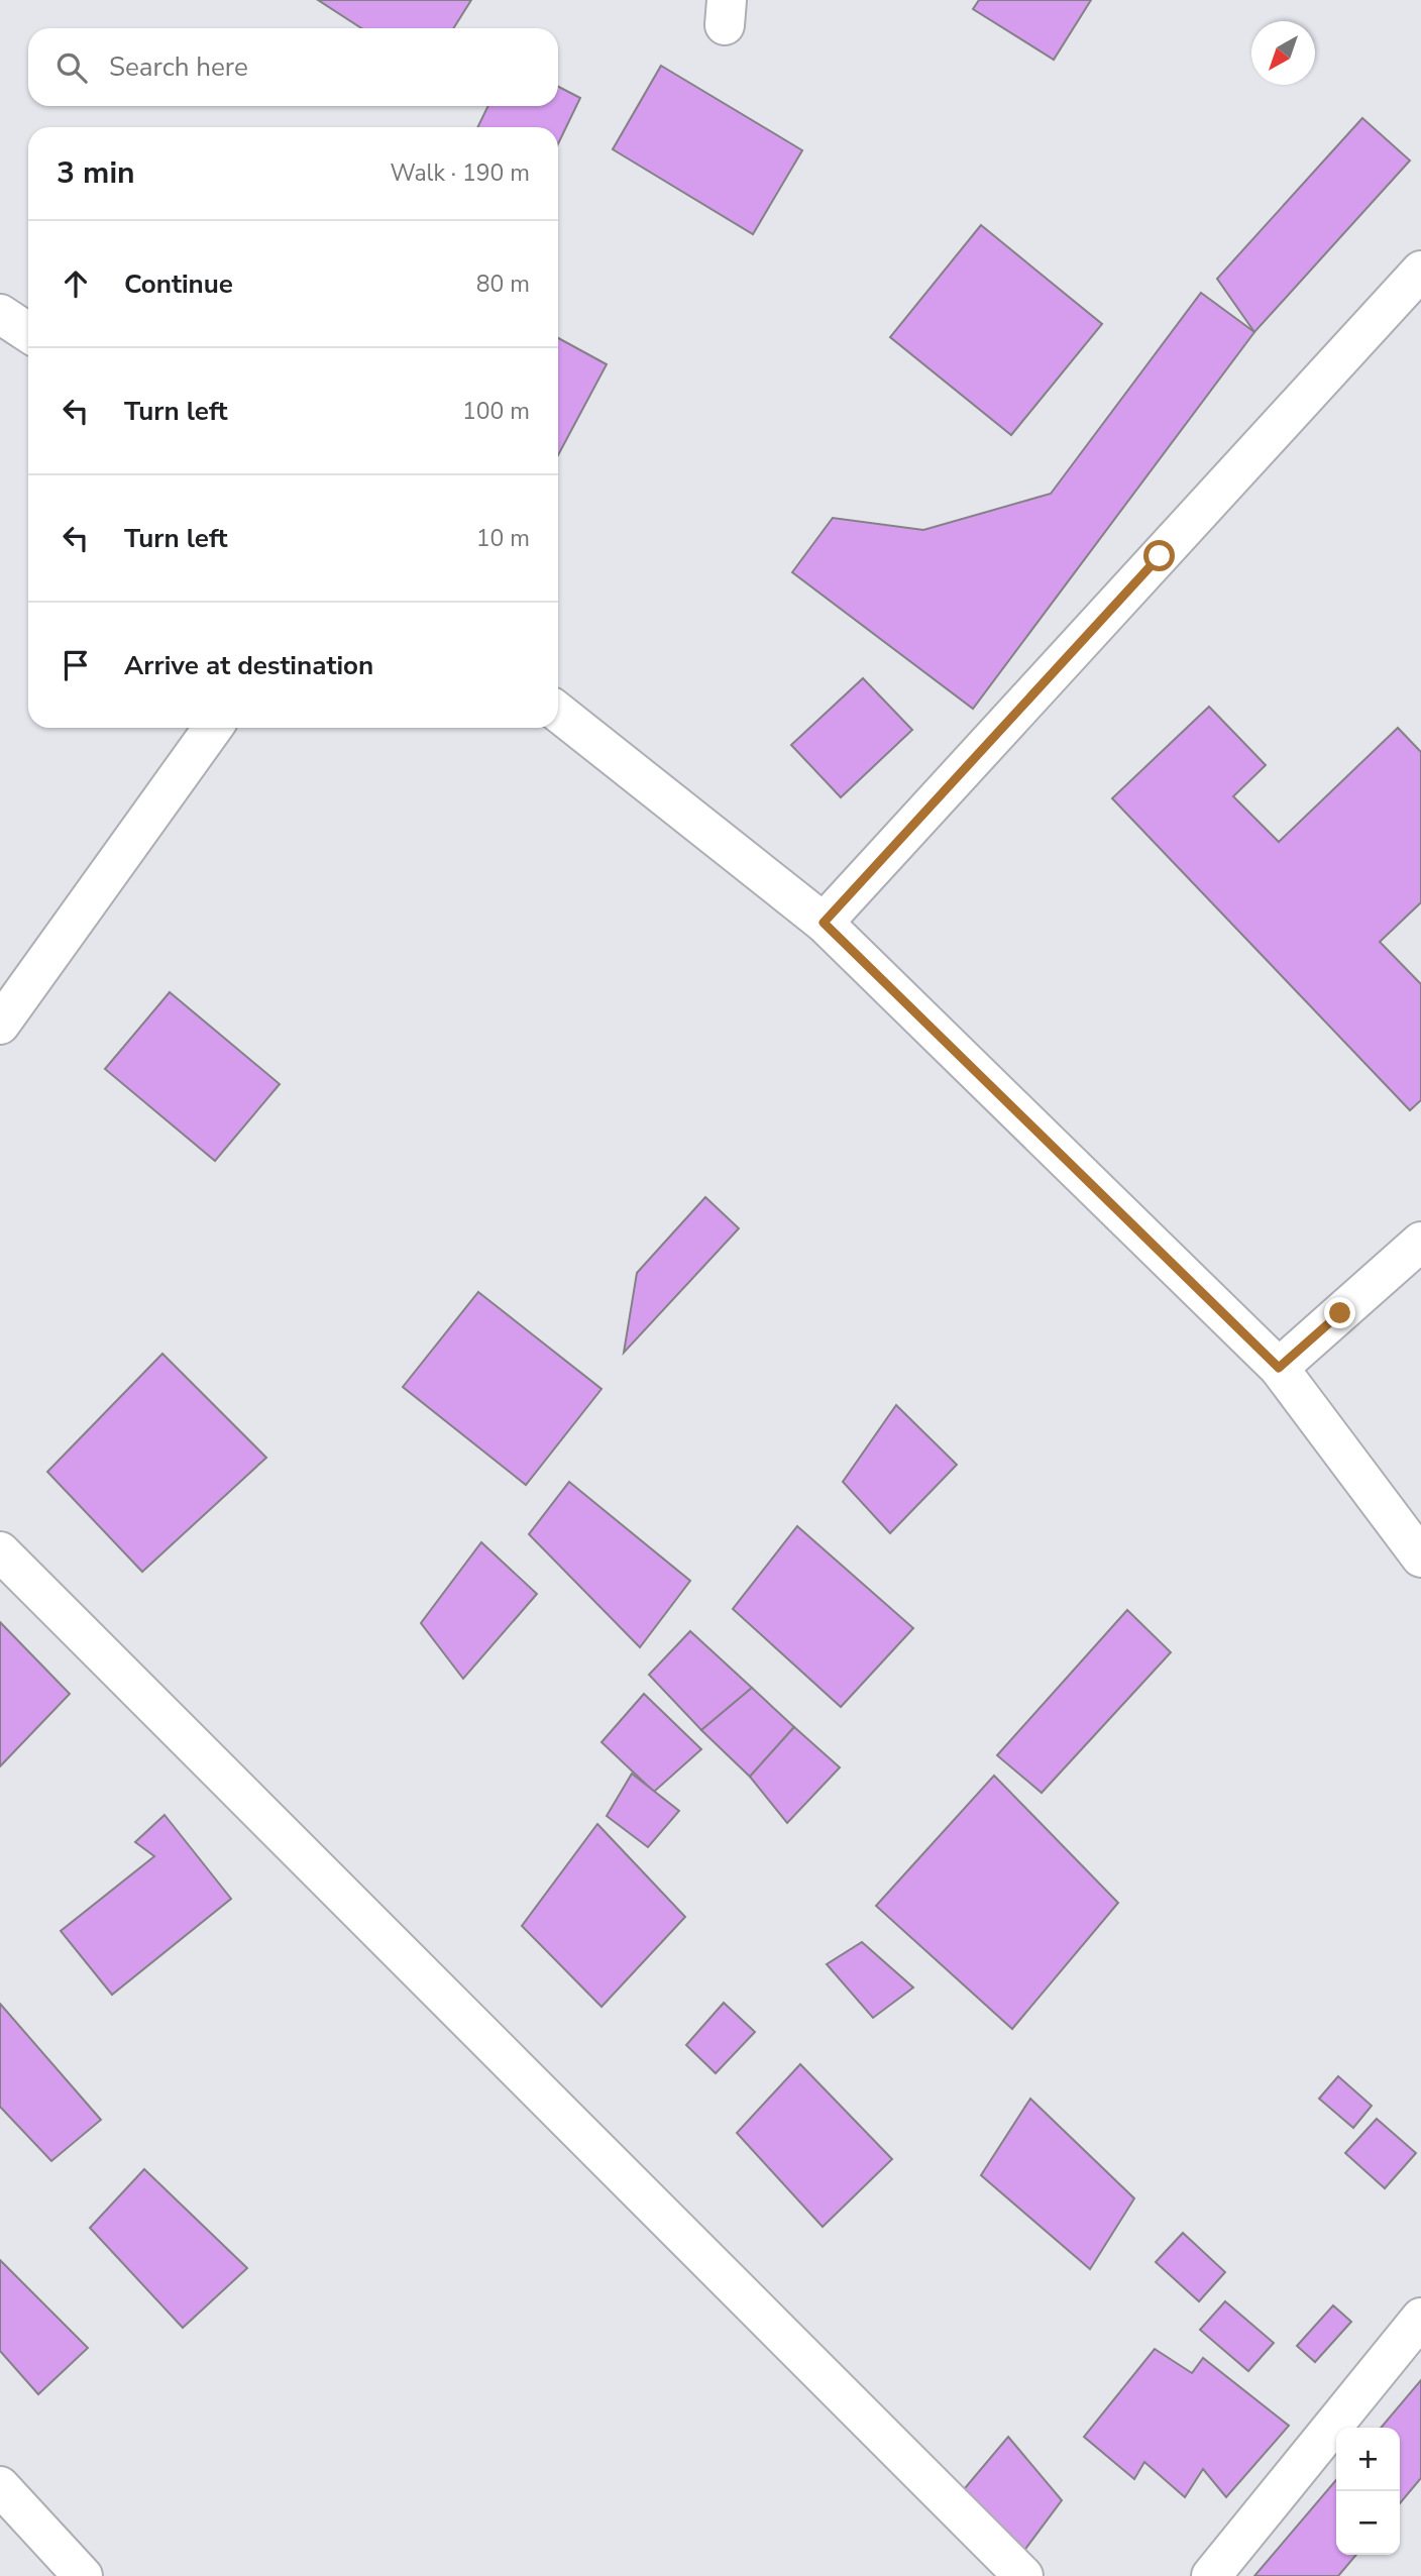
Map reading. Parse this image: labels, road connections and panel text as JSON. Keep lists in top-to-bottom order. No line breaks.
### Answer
{"north":"bottom left","page":{"search":"Search here","heading":["3 min","Walk · 190 m"],"list":[["Continue","80 m"],["Turn left","100 m"],["Turn left","10 m"],"Arrive at destination"],"map_buttons":["+","−"]}}
